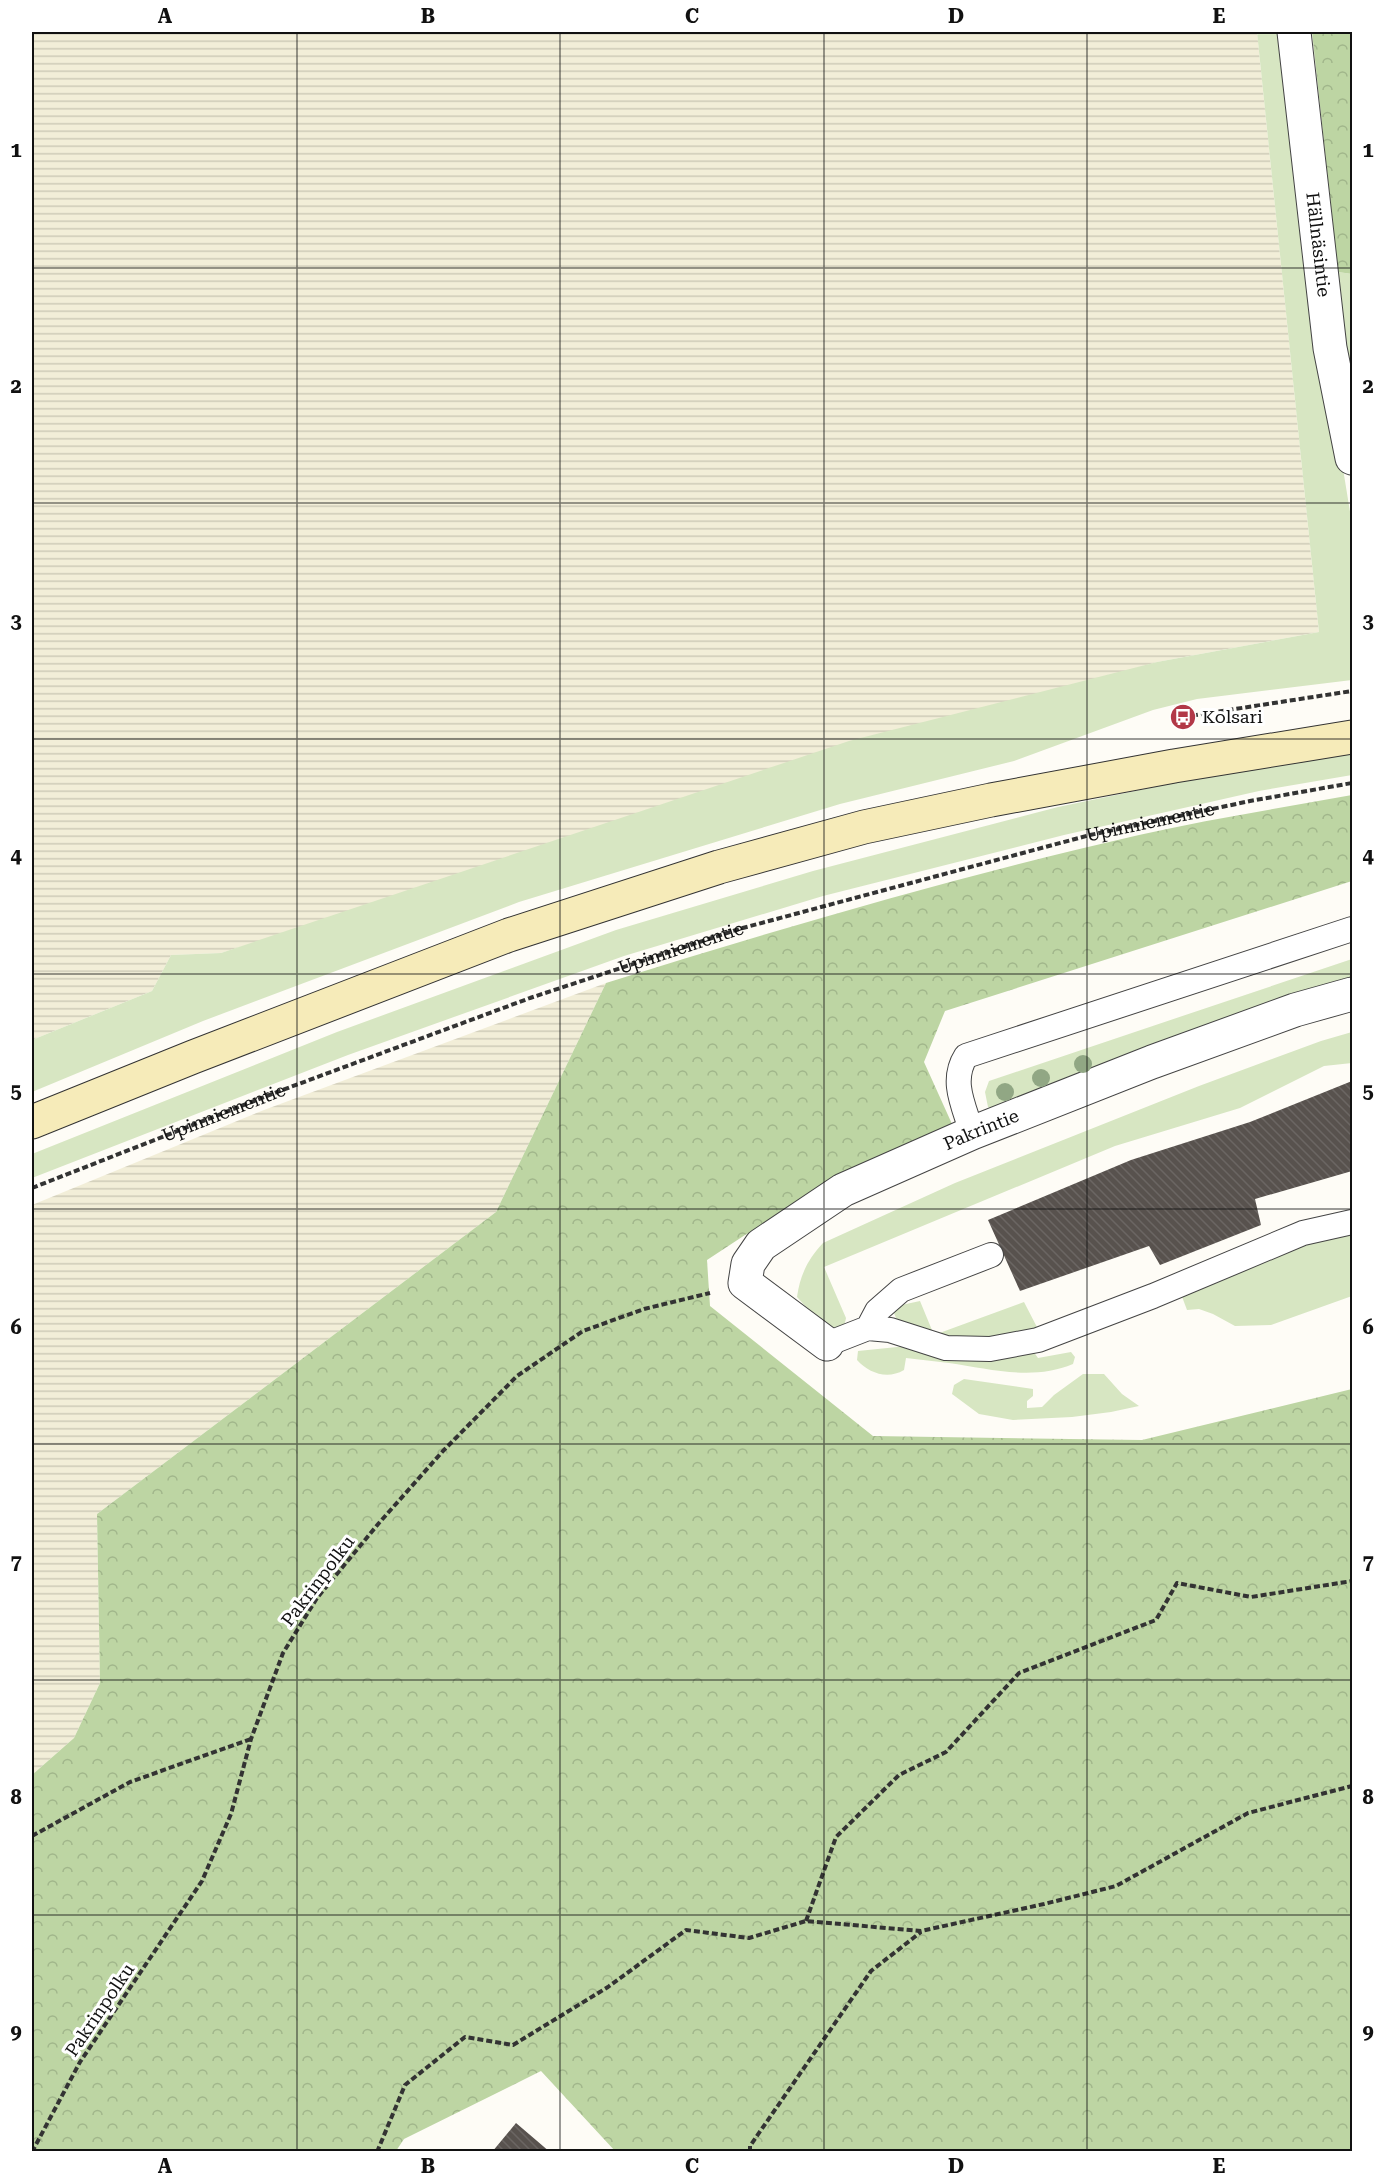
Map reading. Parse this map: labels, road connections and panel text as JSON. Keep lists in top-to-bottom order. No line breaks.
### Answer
{"streets":{"street":["Hällnäsintie","Pakrintie"],"path":["Upinniementie","Pakrinpolku"]},"crossings":[["Pakrintie","Pakrinpolku"]],"places":{"bus stop":["Kolsari"]},"grid":{"columns":["A","B","C","D","E"],"rows":["1","2","3","4","5","6","7","8","9"]}}
